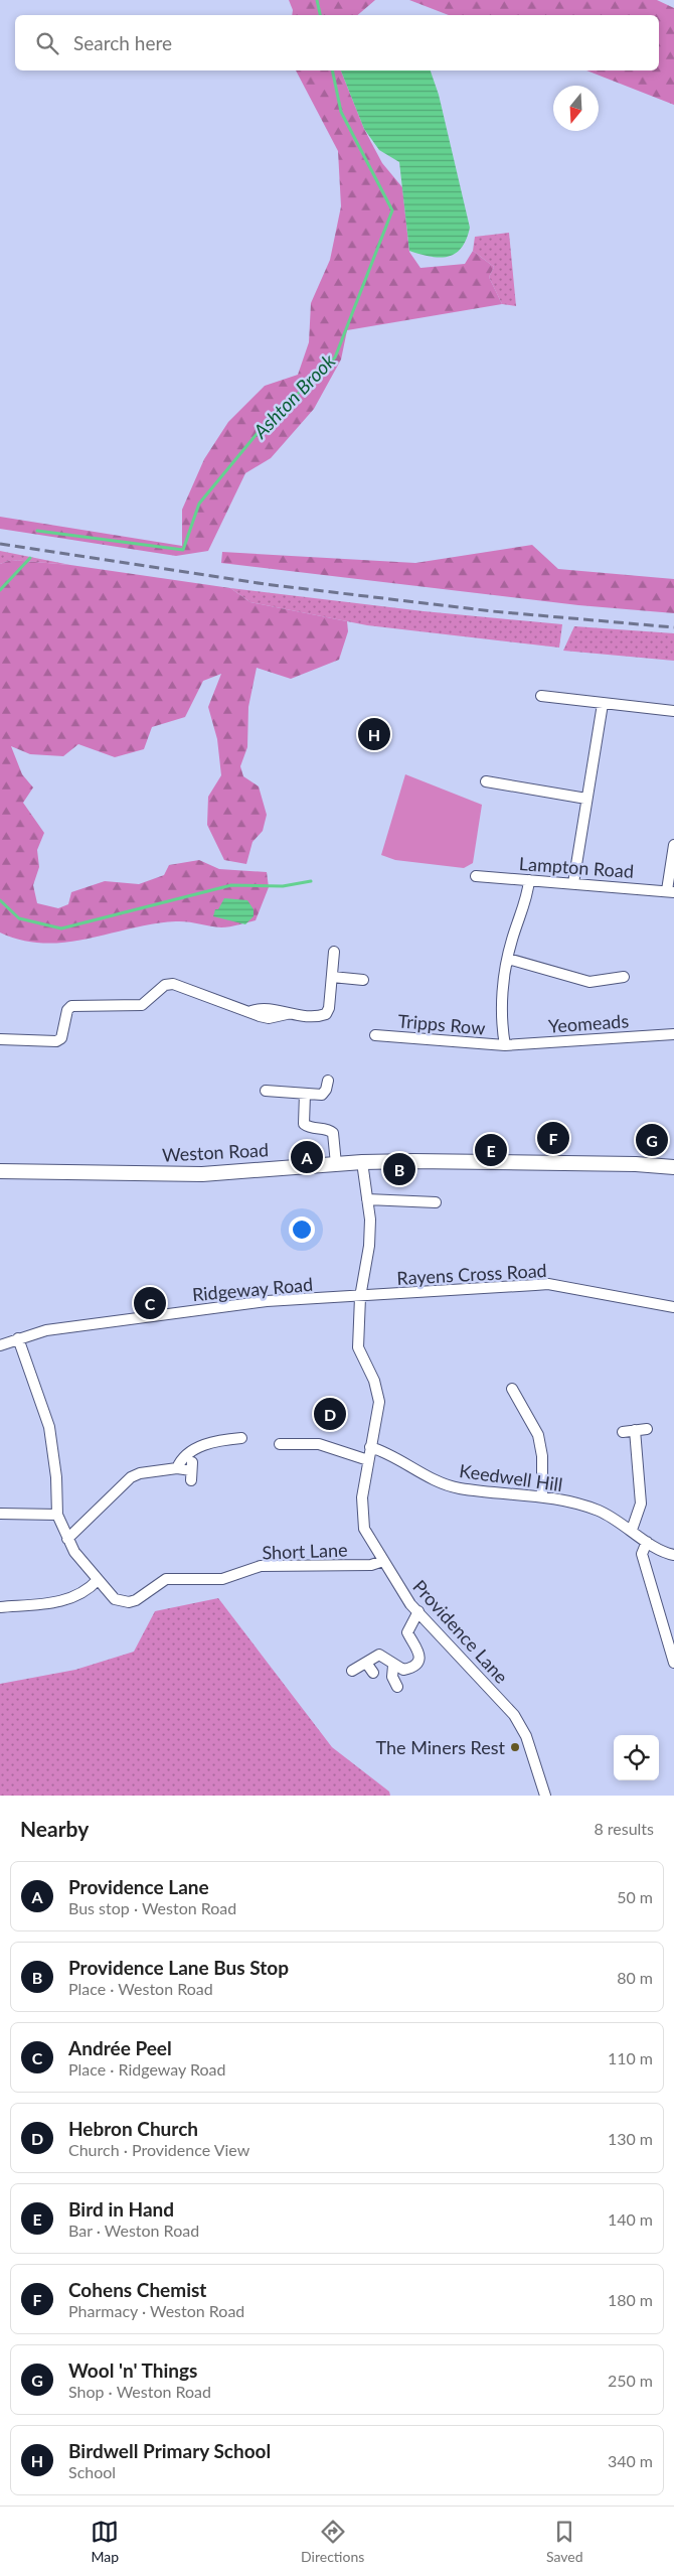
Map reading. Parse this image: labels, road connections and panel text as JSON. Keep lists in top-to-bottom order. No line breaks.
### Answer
{"streets":{"street":["Lampton Road","Yeomeads","Tripps Row","Weston Road","Rayens Cross Road","Ridgeway Road","Keedwell Hill","Short Lane","Providence Lane"]},"crossings":[["Yeomeads","Tripps Row"],["Weston Road","Providence Lane"],["Rayens Cross Road","Ridgeway Road"],["Rayens Cross Road","Providence Lane"],["Ridgeway Road","Providence Lane"],["Keedwell Hill","Providence Lane"],["Short Lane","Providence Lane"]],"water":["Ashton Brook"],"places":["The Miners Rest"],"north":"bottom","page":{"search":"Search here","pins":["H","F","G","E","A","B","C","D"],"heading":["Nearby","8 results"],"list":[{"mark":"A","name":"Providence Lane","note":"Bus stop · Weston Road","value":"50 m"},{"mark":"B","name":"Providence Lane Bus Stop","note":"Place · Weston Road","value":"80 m"},{"mark":"C","name":"Andrée Peel","note":"Place · Ridgeway Road","value":"110 m"},{"mark":"D","name":"Hebron Church","note":"Church · Providence View","value":"130 m"},{"mark":"E","name":"Bird in Hand","note":"Bar · Weston Road","value":"140 m"},{"mark":"F","name":"Cohens Chemist","note":"Pharmacy · Weston Road","value":"180 m"},{"mark":"G","name":"Wool 'n' Things","note":"Shop · Weston Road","value":"250 m"},{"mark":"H","name":"Birdwell Primary School","note":"School","value":"340 m"}],"nav":["Map","Directions","Saved"]}}
